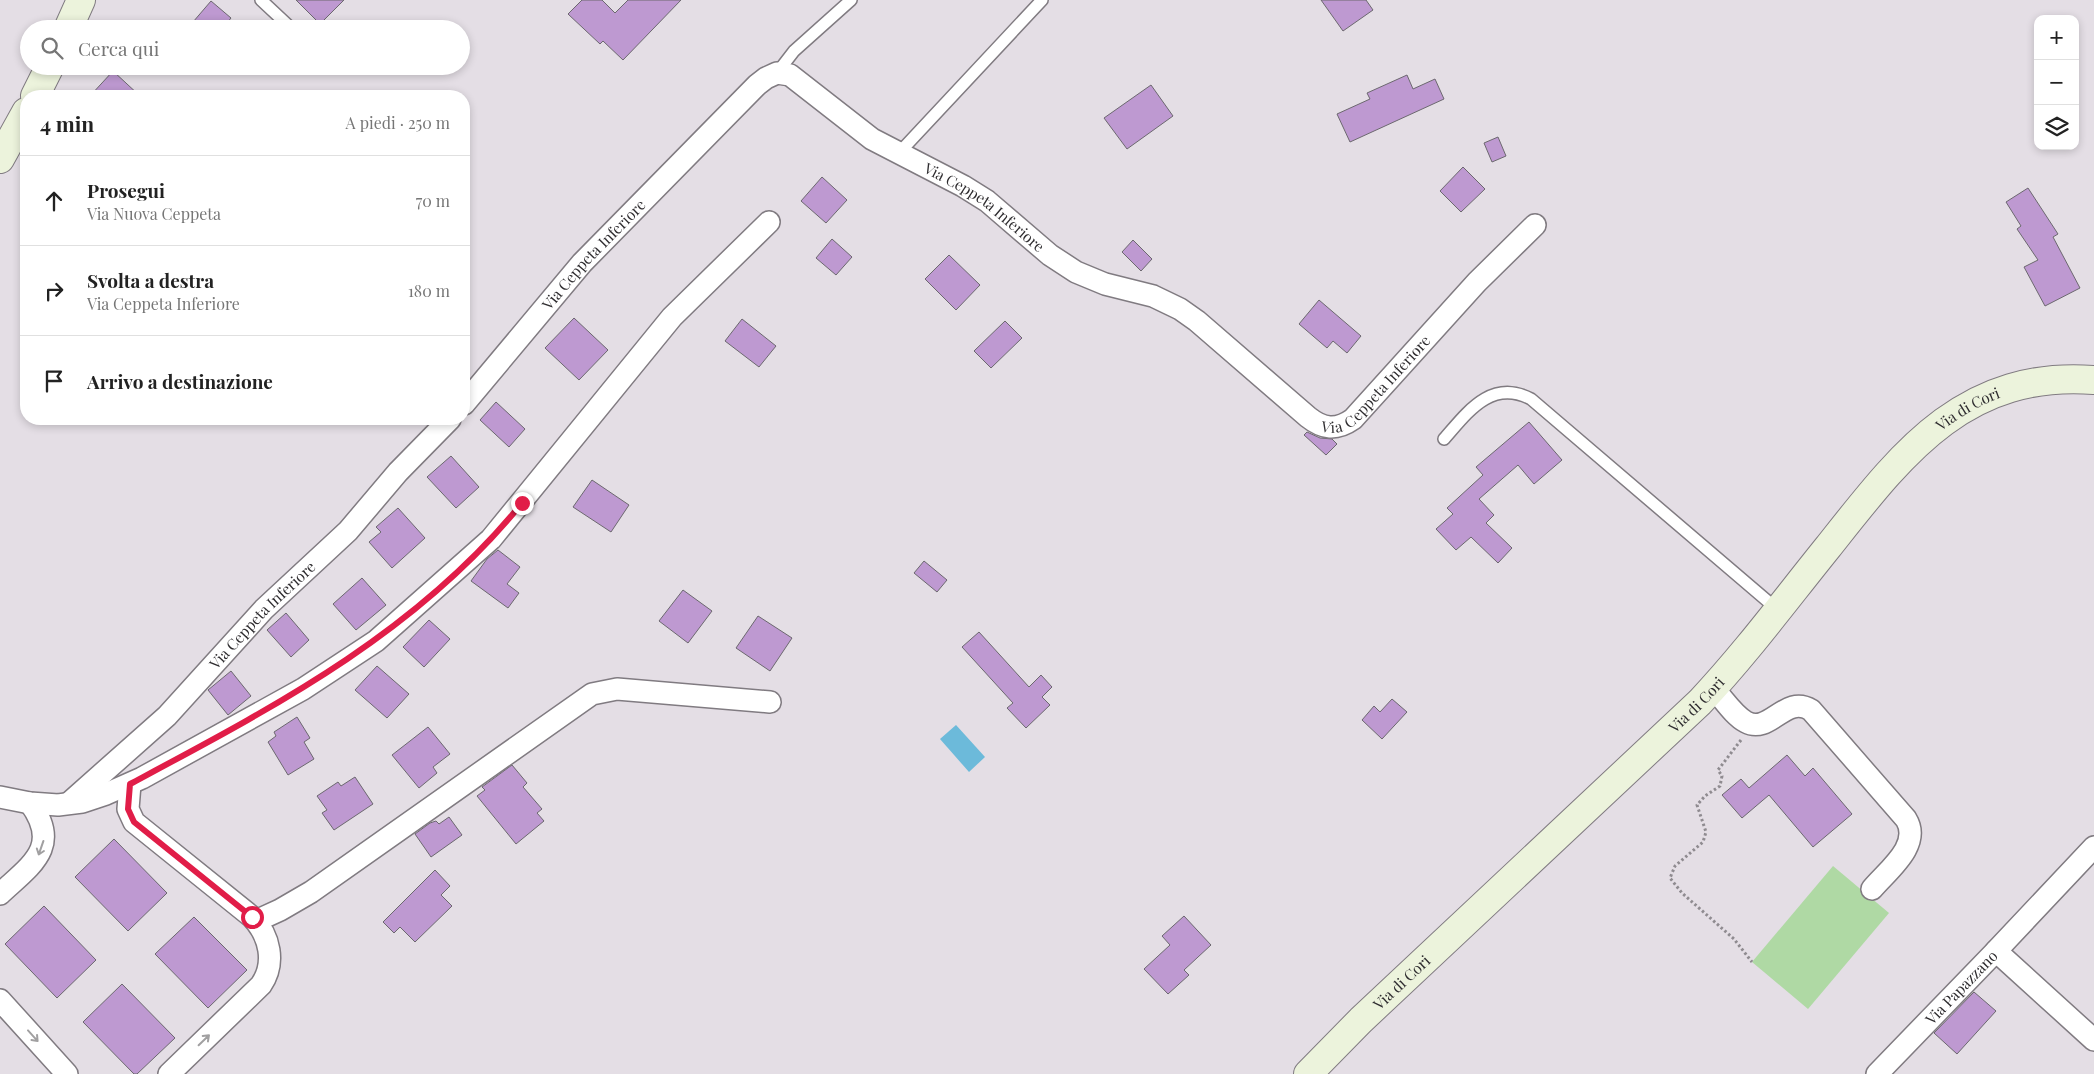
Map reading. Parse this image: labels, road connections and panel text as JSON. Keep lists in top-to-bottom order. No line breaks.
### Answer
{"streets":{"main road":["Via di Cori"],"street":["Via Ceppeta Inferiore","Via Papazzano"]},"page":{"map_buttons":["+","−"],"search":"Cerca qui","heading":["4 min","A piedi · 250 m"],"list":[["Prosegui","Via Nuova Ceppeta","70 m"],["Svolta a destra","Via Ceppeta Inferiore","180 m"],"Arrivo a destinazione"]}}
